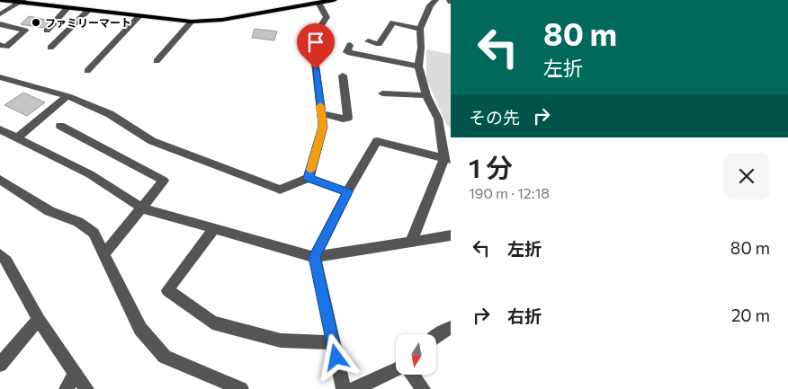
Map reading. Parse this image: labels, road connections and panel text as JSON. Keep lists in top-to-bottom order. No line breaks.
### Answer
{"places":["ファミリーマート"],"north":"bottom","page":{"turn":["80 m","左折"],"then":"その先","heading":["1 分","190 m · 12:18"],"list":[{"name":"左折","value":"80 m"},{"name":"右折","value":"20 m"}]}}
